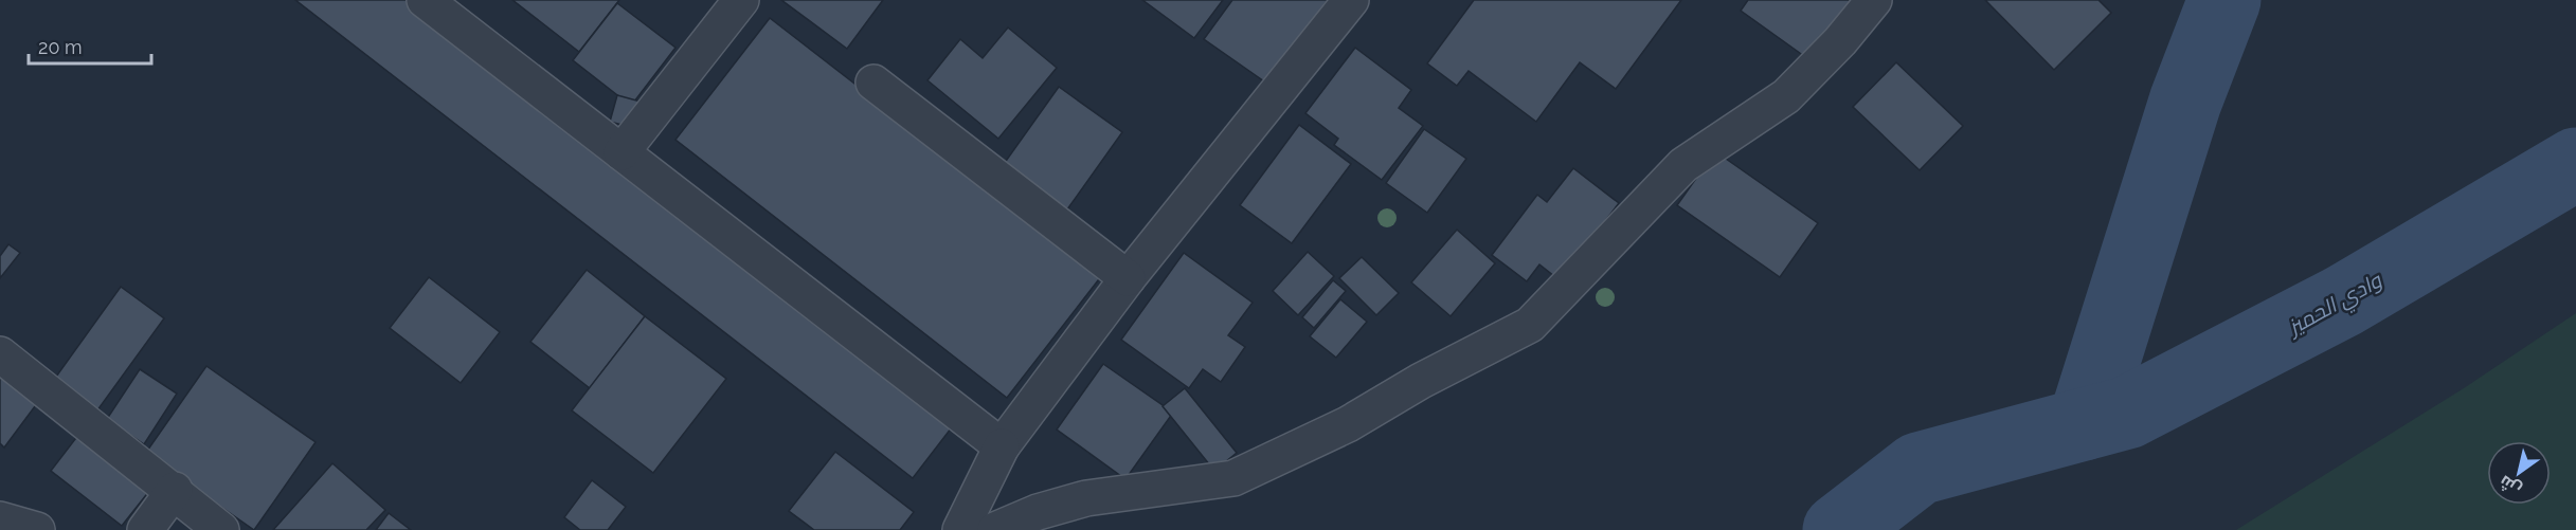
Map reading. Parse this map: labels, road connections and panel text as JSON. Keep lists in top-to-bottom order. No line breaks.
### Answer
{"water":["وادي الحميز"],"scale_bar":"20 m","north":"bottom left"}
